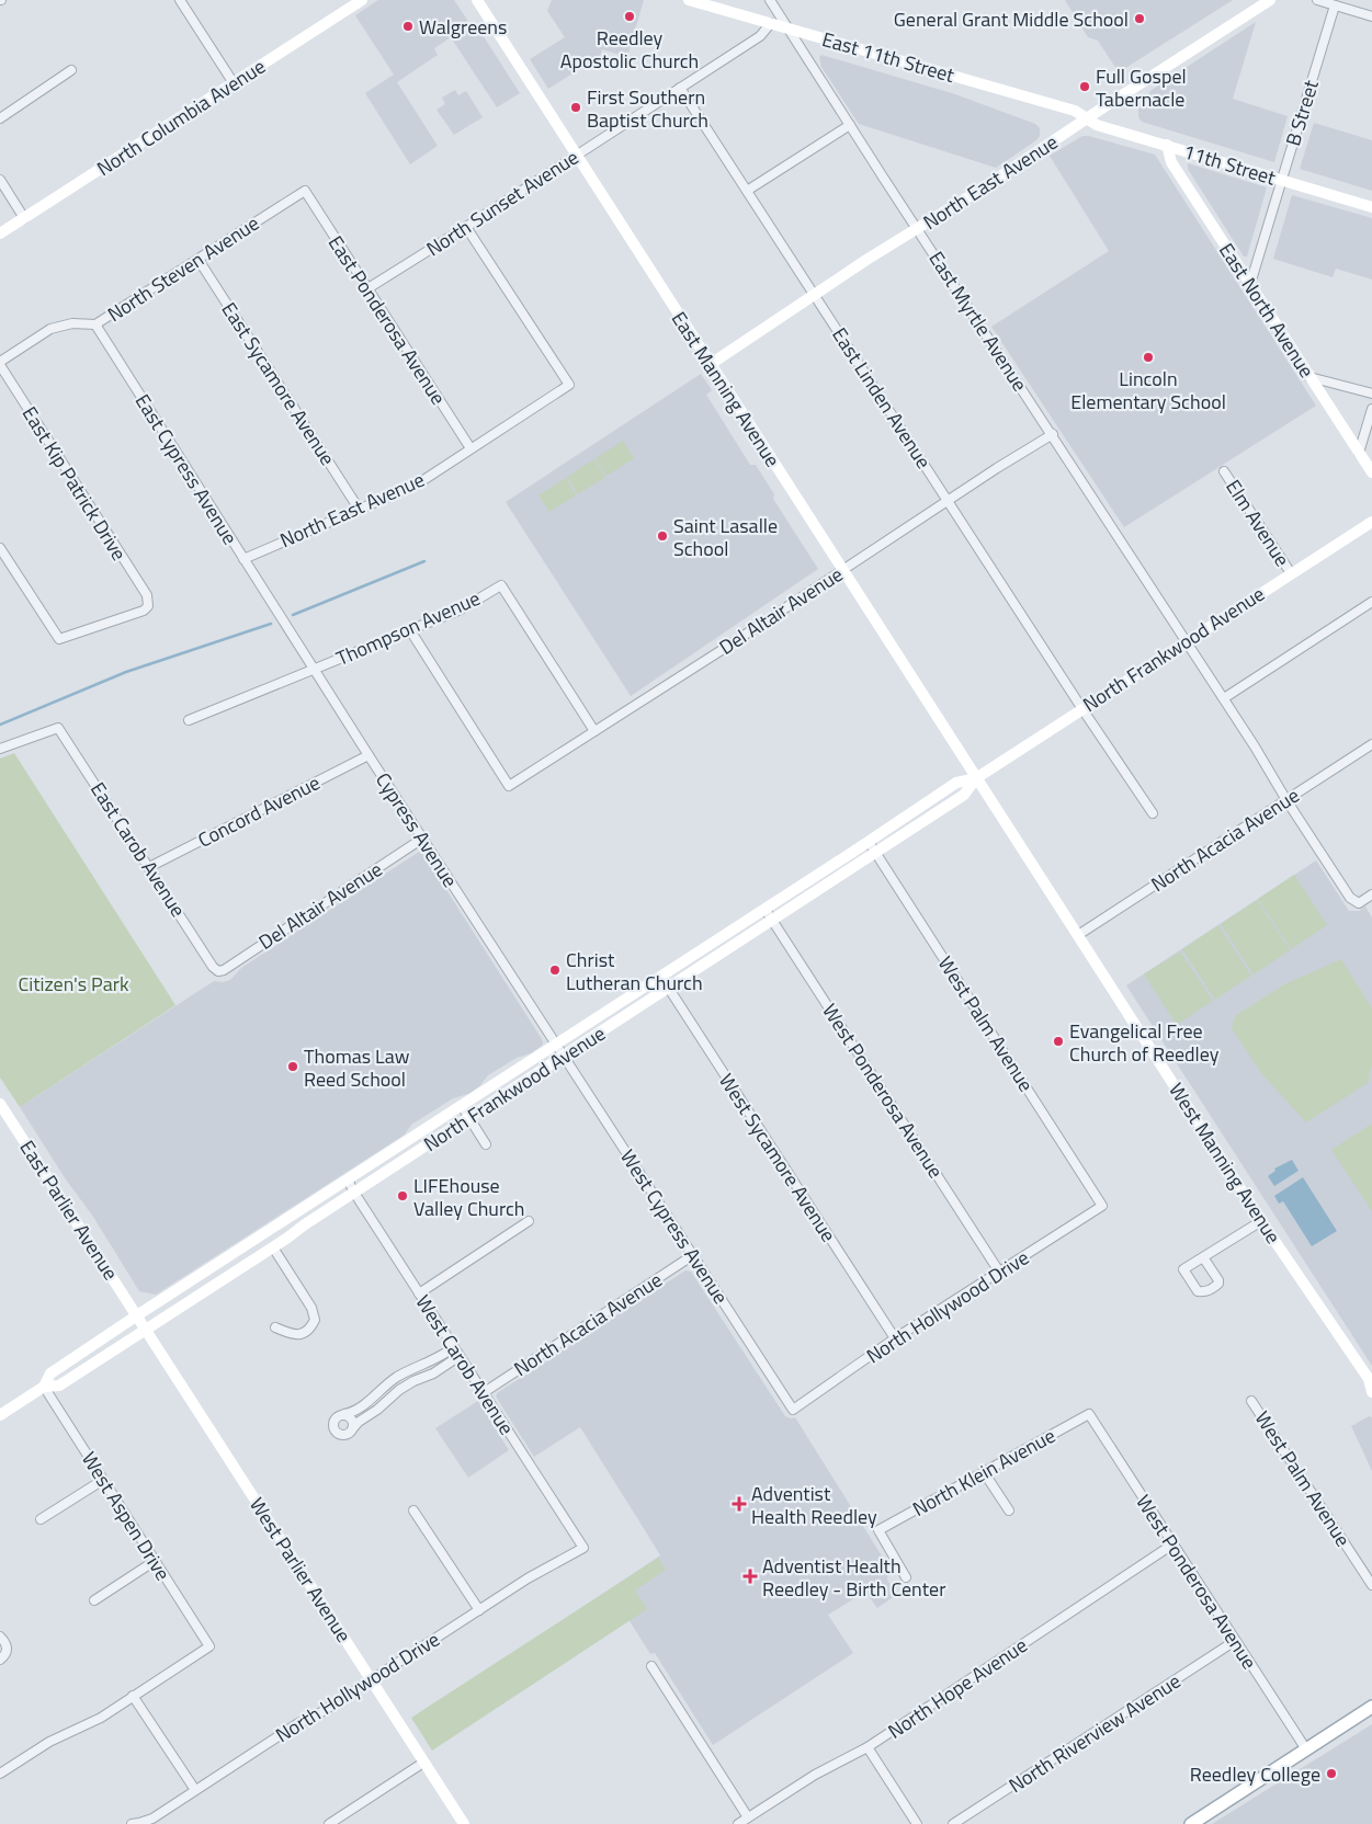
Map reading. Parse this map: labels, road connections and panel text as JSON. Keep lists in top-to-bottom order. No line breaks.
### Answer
{"streets":{"street":["East 11th Street","B Street","North Columbia Avenue","11th Street","North East Avenue","North Sunset Avenue","North Steven Avenue","East North Avenue","East Ponderosa Avenue","East Myrtle Avenue","East Sycamore Avenue","East Manning Avenue","East Linden Avenue","East Cypress Avenue","East Kip Patrick Drive","Elm Avenue","Del Altair Avenue","Thompson Avenue","North Frankwood Avenue","Concord Avenue","Cypress Avenue","North Acacia Avenue","East Carob Avenue","West Palm Avenue","West Ponderosa Avenue","West Sycamore Avenue","West Manning Avenue","East Parlier Avenue","West Cypress Avenue","North Hollywood Drive","West Carob Avenue","North Klein Avenue","West Aspen Drive","West Parlier Avenue","North Hope Avenue","North Riverview Avenue"]},"crossings":[["East 11th Street","11th Street"],["East 11th Street","North East Avenue"],["East 11th Street","North Sunset Avenue"],["East 11th Street","East Myrtle Avenue"],["B Street","11th Street"],["B Street","East North Avenue"],["11th Street","North East Avenue"],["11th Street","East North Avenue"],["North East Avenue","North Sunset Avenue"],["North East Avenue","East Ponderosa Avenue"],["North East Avenue","East Myrtle Avenue"],["North East Avenue","East Sycamore Avenue"],["North East Avenue","East Manning Avenue"],["North East Avenue","East Linden Avenue"],["North East Avenue","East Cypress Avenue"],["North Sunset Avenue","East Ponderosa Avenue"],["North Sunset Avenue","East Manning Avenue"],["North Sunset Avenue","East Linden Avenue"],["North Steven Avenue","East Ponderosa Avenue"],["North Steven Avenue","East Sycamore Avenue"],["North Steven Avenue","East Cypress Avenue"],["North Steven Avenue","East Kip Patrick Drive"],["East Myrtle Avenue","Del Altair Avenue"],["East Myrtle Avenue","North Frankwood Avenue"],["East Myrtle Avenue","North Acacia Avenue"],["East Manning Avenue","Del Altair Avenue"],["East Manning Avenue","North Frankwood Avenue"],["East Manning Avenue","West Manning Avenue"],["East Linden Avenue","Del Altair Avenue"],["East Linden Avenue","North Frankwood Avenue"],["East Cypress Avenue","Cypress Avenue"],["Elm Avenue","North Frankwood Avenue"],["Del Altair Avenue","Thompson Avenue"],["Del Altair Avenue","Cypress Avenue"],["Del Altair Avenue","East Carob Avenue"],["Thompson Avenue","Cypress Avenue"],["North Frankwood Avenue","Cypress Avenue"],["North Frankwood Avenue","West Palm Avenue"],["North Frankwood Avenue","West Ponderosa Avenue"],["North Frankwood Avenue","West Sycamore Avenue"],["North Frankwood Avenue","West Manning Avenue"],["North Frankwood Avenue","East Parlier Avenue"],["North Frankwood Avenue","West Cypress Avenue"],["North Frankwood Avenue","West Carob Avenue"],["North Frankwood Avenue","West Aspen Drive"],["North Frankwood Avenue","West Parlier Avenue"],["Concord Avenue","Cypress Avenue"],["Concord Avenue","East Carob Avenue"],["Cypress Avenue","West Cypress Avenue"],["North Acacia Avenue","West Manning Avenue"],["North Acacia Avenue","West Cypress Avenue"],["North Acacia Avenue","West Carob Avenue"],["West Palm Avenue","North Hollywood Drive"],["West Ponderosa Avenue","North Hollywood Drive"],["West Ponderosa Avenue","North Klein Avenue"],["West Ponderosa Avenue","North Hope Avenue"],["West Ponderosa Avenue","North Riverview Avenue"],["West Sycamore Avenue","North Hollywood Drive"],["East Parlier Avenue","West Parlier Avenue"],["West Cypress Avenue","North Hollywood Drive"],["North Hollywood Drive","West Carob Avenue"],["North Hollywood Drive","West Parlier Avenue"]],"parks":["Citizen's Park"],"places":{"other":["Reedley Apostolic Church","General Grant Middle School","Walgreens","Full Gospel Tabernacle","First Southern Baptist Church","Lincoln Elementary School","Saint Lasalle School","Christ Lutheran Church","Evangelical Free Church of Reedley","Thomas Law Reed School","LIFEhouse Valley Church","Reedley College"],"health":["Adventist Health Reedley","Adventist Health Reedley - Birth Center"]}}
